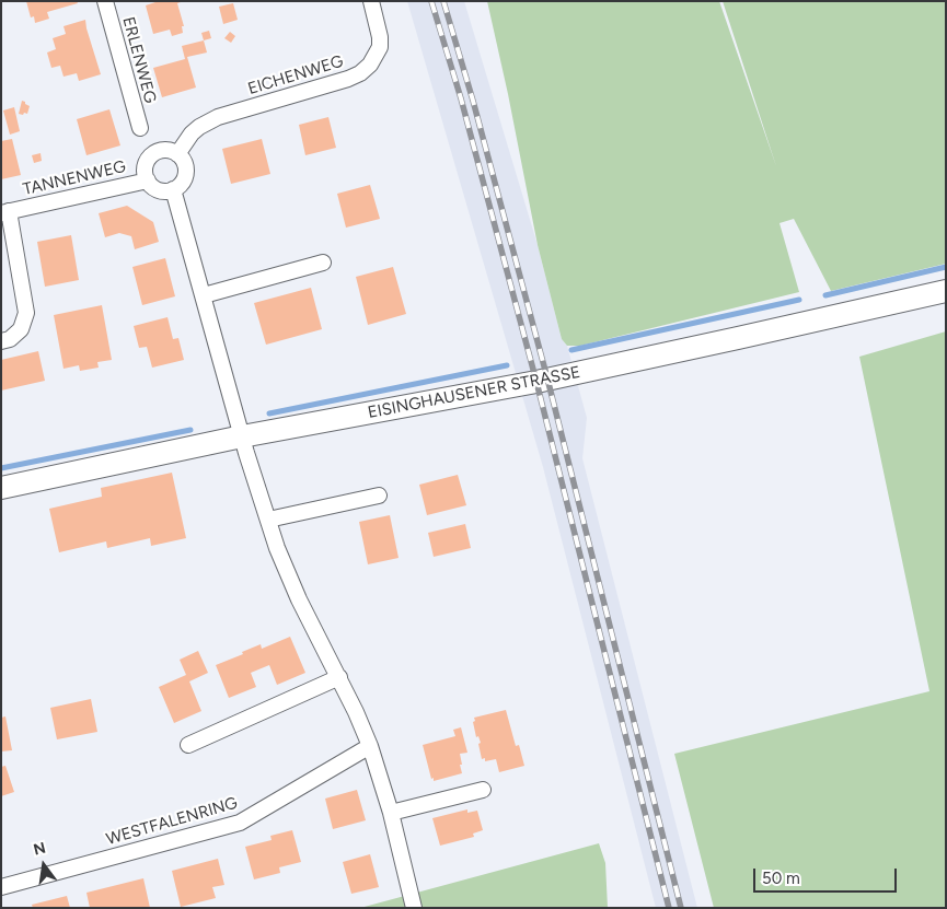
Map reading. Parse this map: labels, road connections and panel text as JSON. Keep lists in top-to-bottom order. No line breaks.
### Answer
{"streets":{"street":["ERLENWEG","EICHENWEG","TANNENWEG","EISINGHAUSENER STRASSE","WESTFALENRING"]},"crossings":[["EICHENWEG","TANNENWEG"]],"scale_bar":"50 m","north":"top"}
